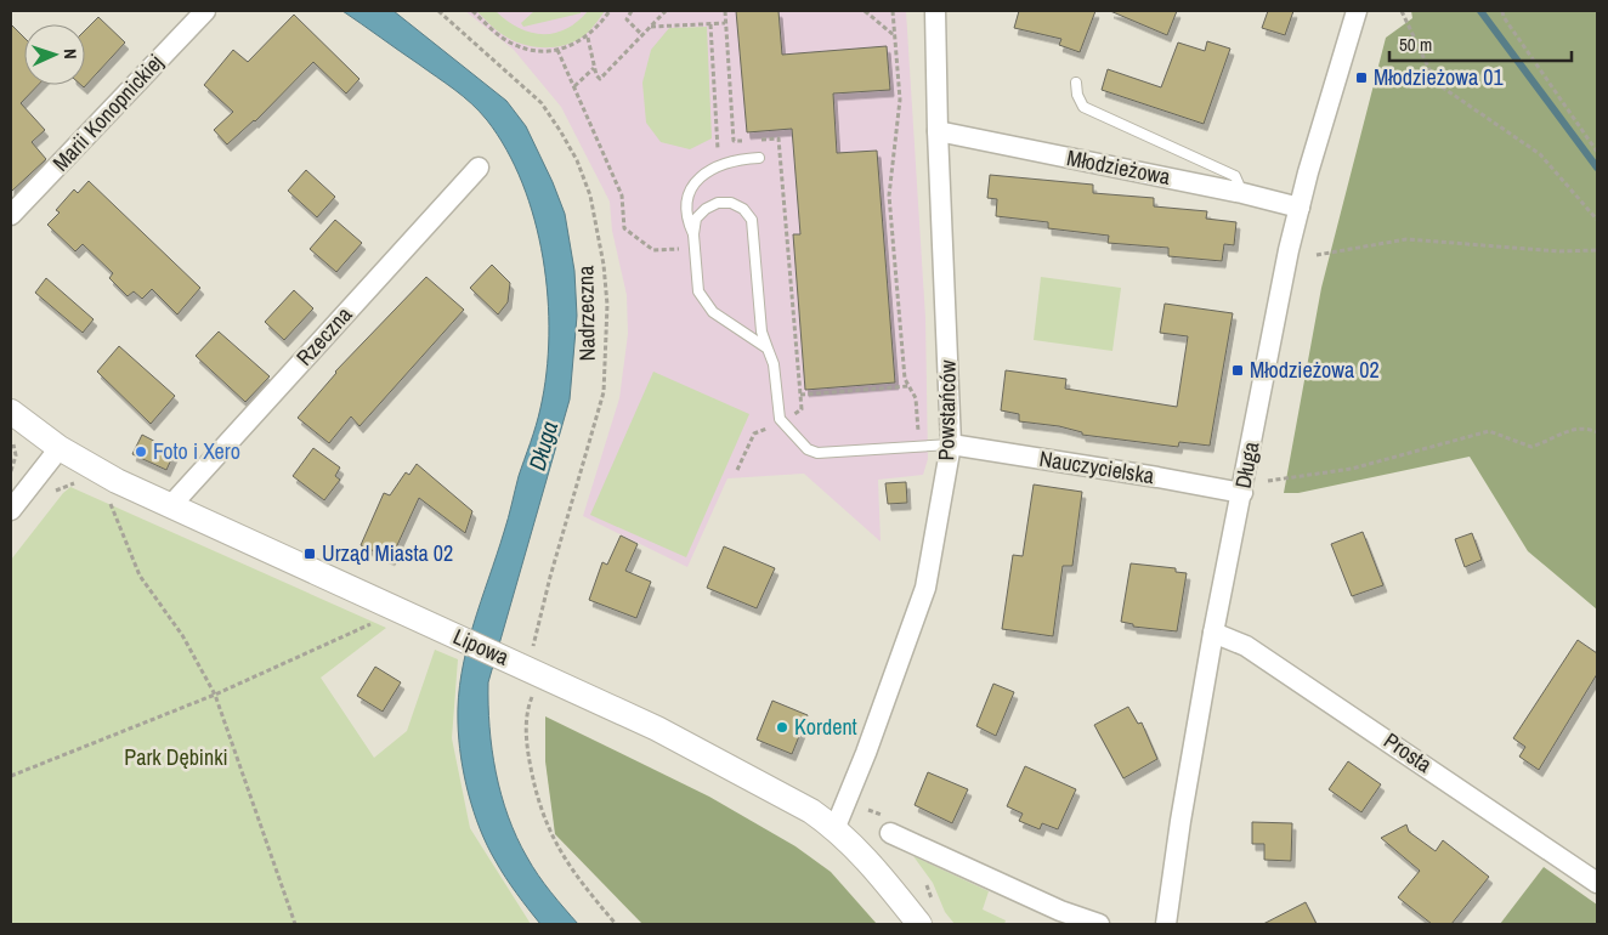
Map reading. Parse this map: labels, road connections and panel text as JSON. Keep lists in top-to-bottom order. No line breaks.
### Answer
{"streets":{"street":["Marii Konopnickiej","Młodzieżowa","Rzeczna","Powstańców","Długa","Nauczycielska","Lipowa","Prosta"],"path":["Nadrzeczna"]},"crossings":[["Młodzieżowa","Powstańców"],["Młodzieżowa","Długa"],["Nadrzeczna","Lipowa"],["Rzeczna","Lipowa"],["Powstańców","Nauczycielska"],["Powstańców","Lipowa"],["Długa","Nauczycielska"],["Długa","Prosta"]],"water":["Długa"],"parks":["Park Dębinki"],"places":{"transit":["Młodzieżowa 01","Młodzieżowa 02","Urząd Miasta 02"],"other":["Foto i Xero","Kordent"]},"scale_bar":"50 m","north":"right"}
